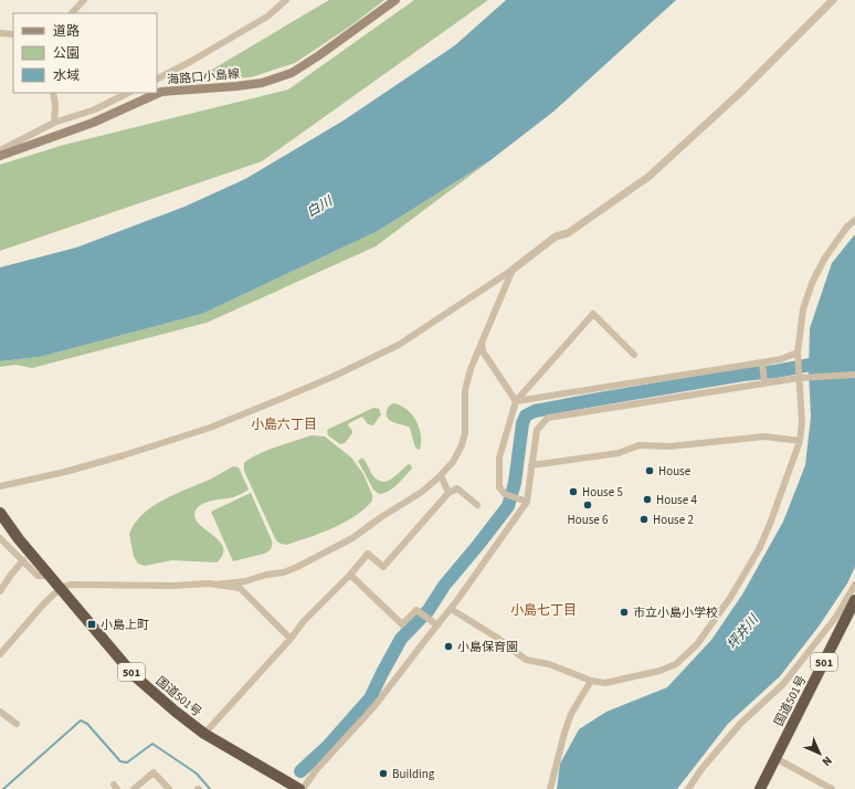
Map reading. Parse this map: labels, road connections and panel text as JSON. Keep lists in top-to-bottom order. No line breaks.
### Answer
{"streets":{"highway":["501","国道501号"],"main road":["海路口小島線"]},"districts":["小島六丁目","小島七丁目"],"water":["白川","坪井川"],"places":{"other":["House","House 5","House 4","House 6","House 2","市立小島小学校","小島保育園","Building"],"transit":["小島上町"]},"legend":["道路","公園","水域"],"north":"bottom right"}
